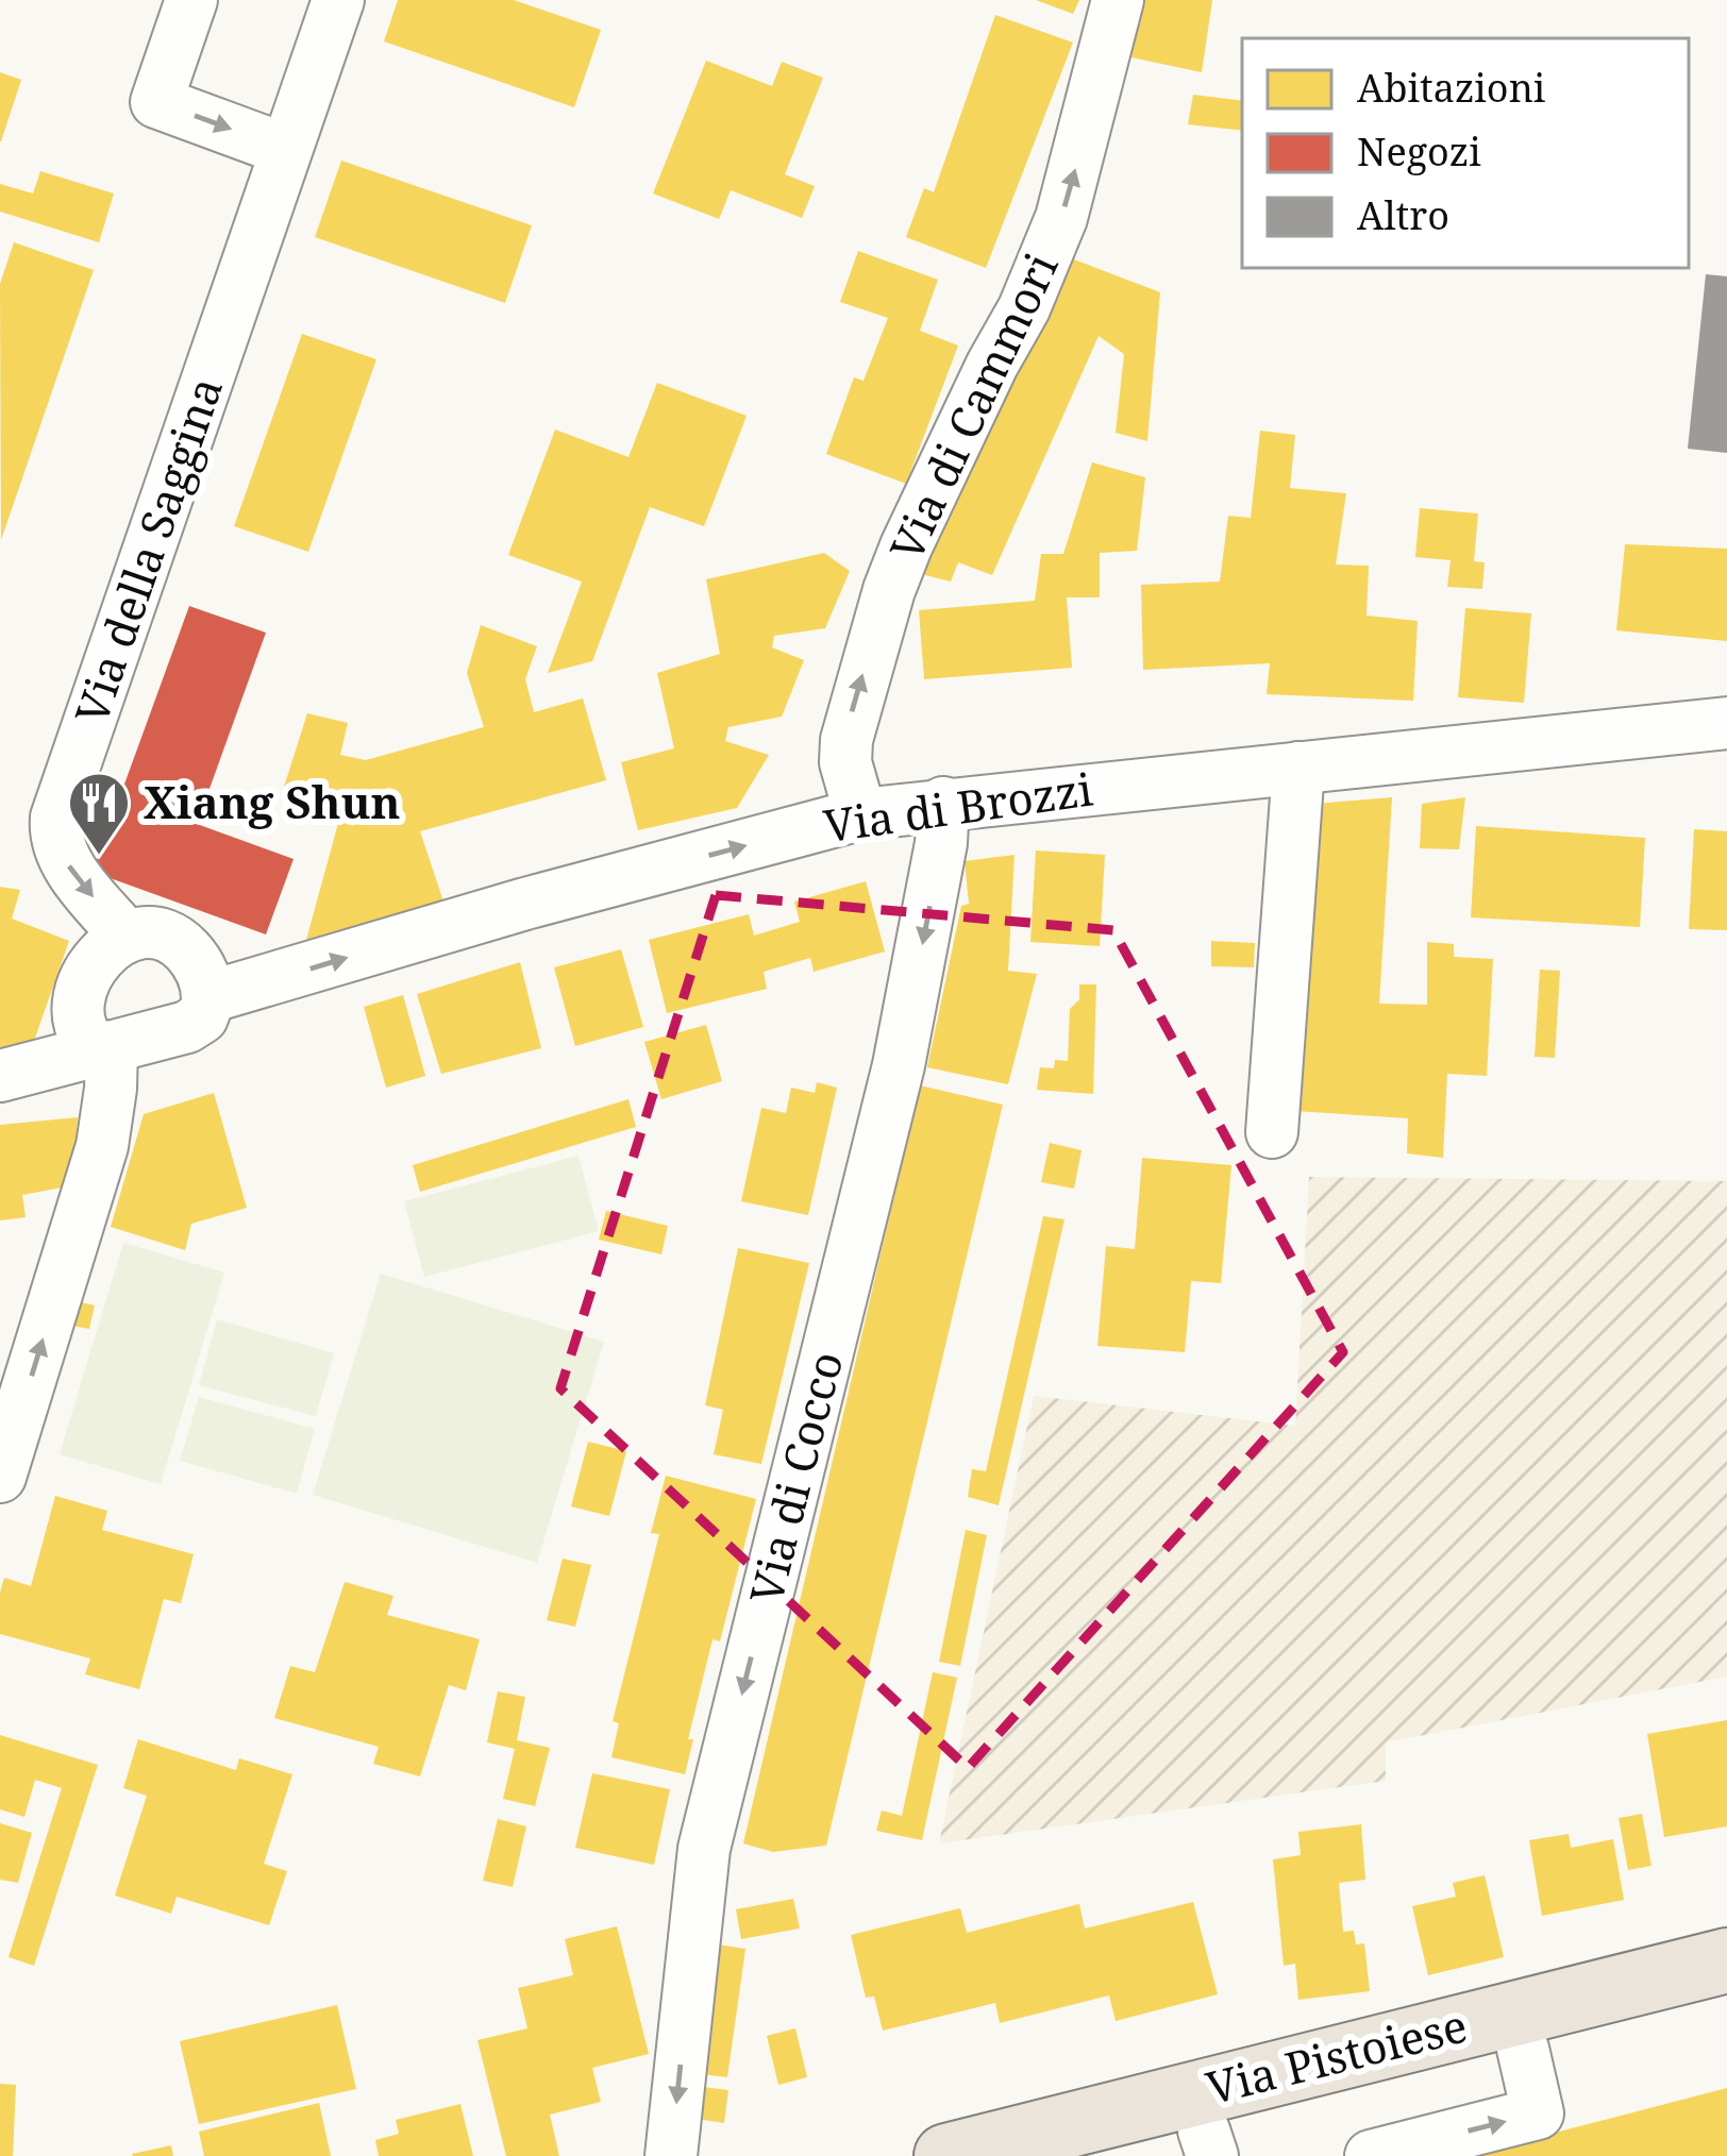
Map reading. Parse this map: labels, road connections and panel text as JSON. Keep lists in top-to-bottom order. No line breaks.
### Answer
{"streets":{"main road":["Via Pistoiese"],"street":["Via di Cammori","Via della Saggina","Via di Brozzi","Via di Cocco"]},"crossings":[["Via di Cammori","Via di Brozzi"],["Via della Saggina","Via di Brozzi"],["Via di Brozzi","Via di Cocco"]],"one_way":["Via di Cammori","Via della Saggina","Via di Brozzi","Via di Cocco"],"places":{"restaurant":["Xiang Shun"]},"legend":["Abitazioni","Negozi","Altro"]}
